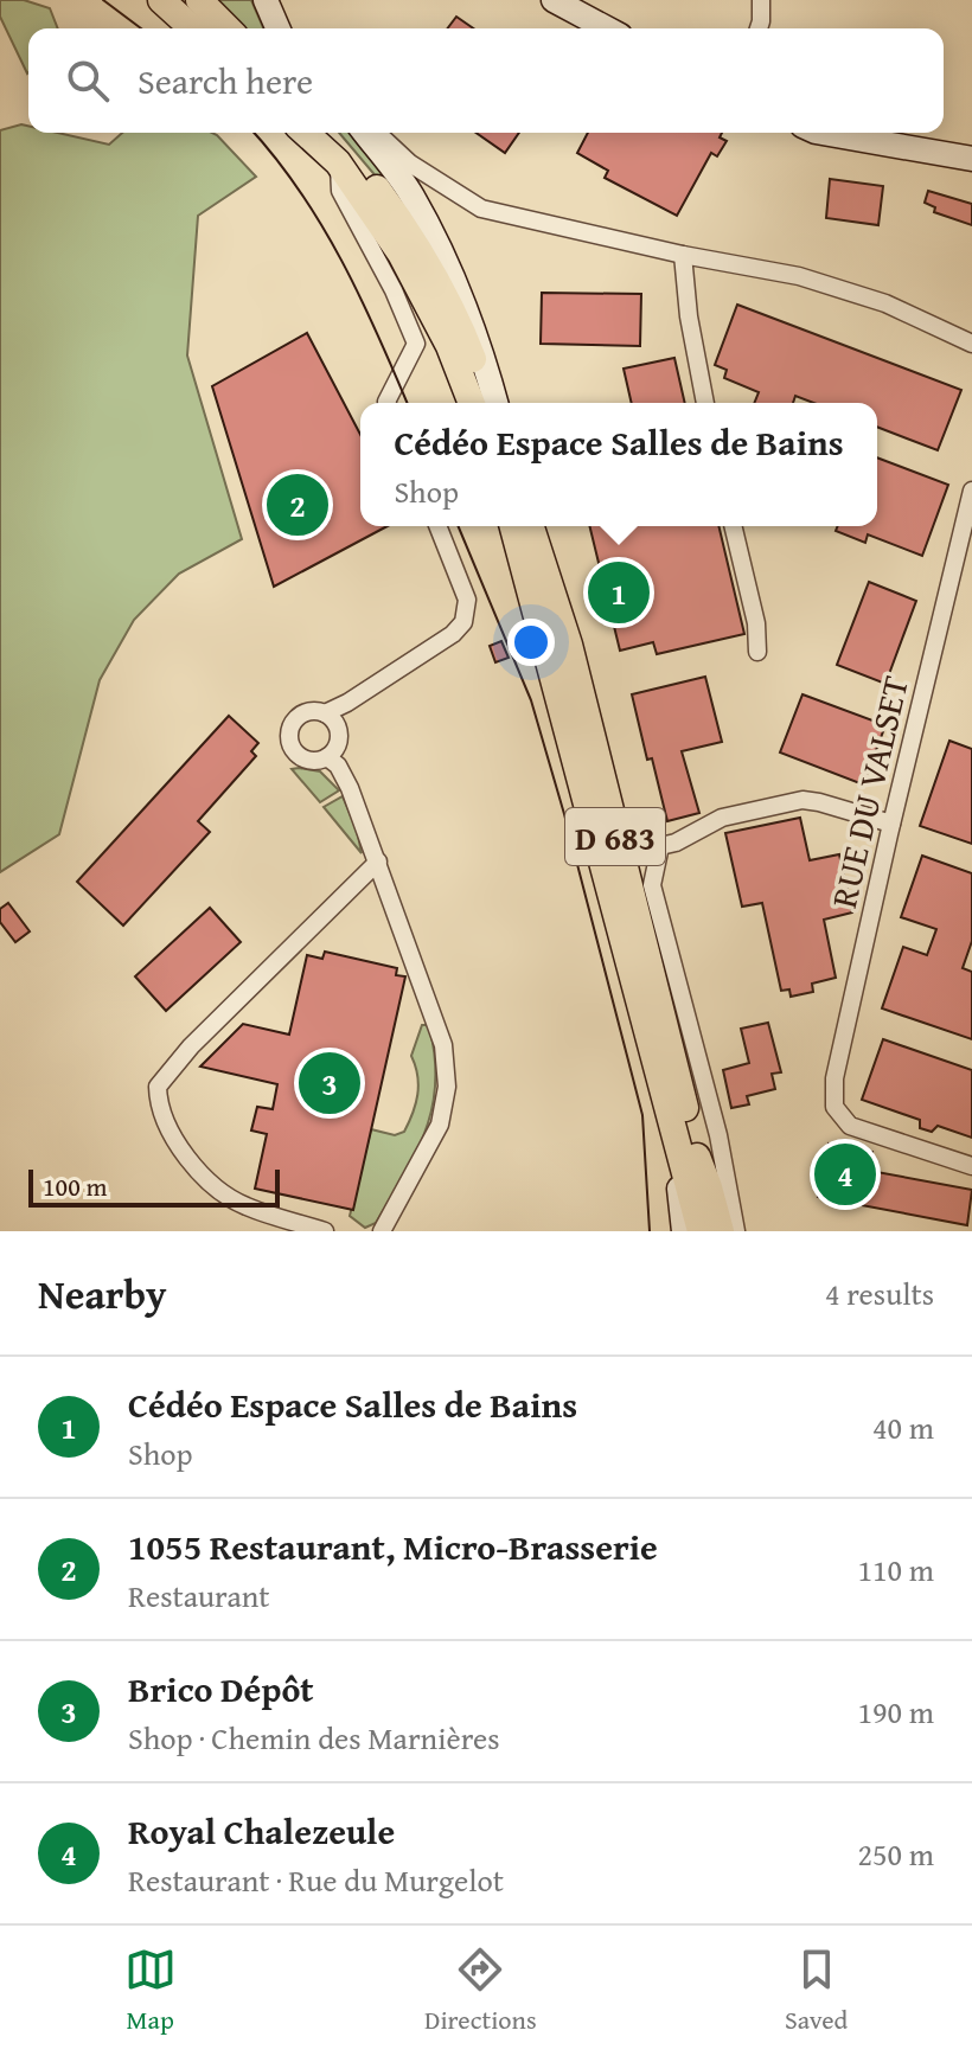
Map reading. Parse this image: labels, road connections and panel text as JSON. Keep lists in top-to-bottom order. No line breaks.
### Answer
{"streets":{"main road":["D 683"],"street":["RUE DU VALSET"]},"scale_bar":"100 m","page":{"search":"Search here","popup":["Cédéo Espace Salles de Bains","Shop"],"pins":["2","1","3","4"],"scale":"100 m","heading":["Nearby","4 results"],"list":[{"mark":"1","name":"Cédéo Espace Salles de Bains","note":"Shop","value":"40 m"},{"mark":"2","name":"1055 Restaurant, Micro-Brasserie","note":"Restaurant","value":"110 m"},{"mark":"3","name":"Brico Dépôt","note":"Shop · Chemin des Marnières","value":"190 m"},{"mark":"4","name":"Royal Chalezeule","note":"Restaurant · Rue du Murgelot","value":"250 m"}],"nav":["Map","Directions","Saved"]}}
